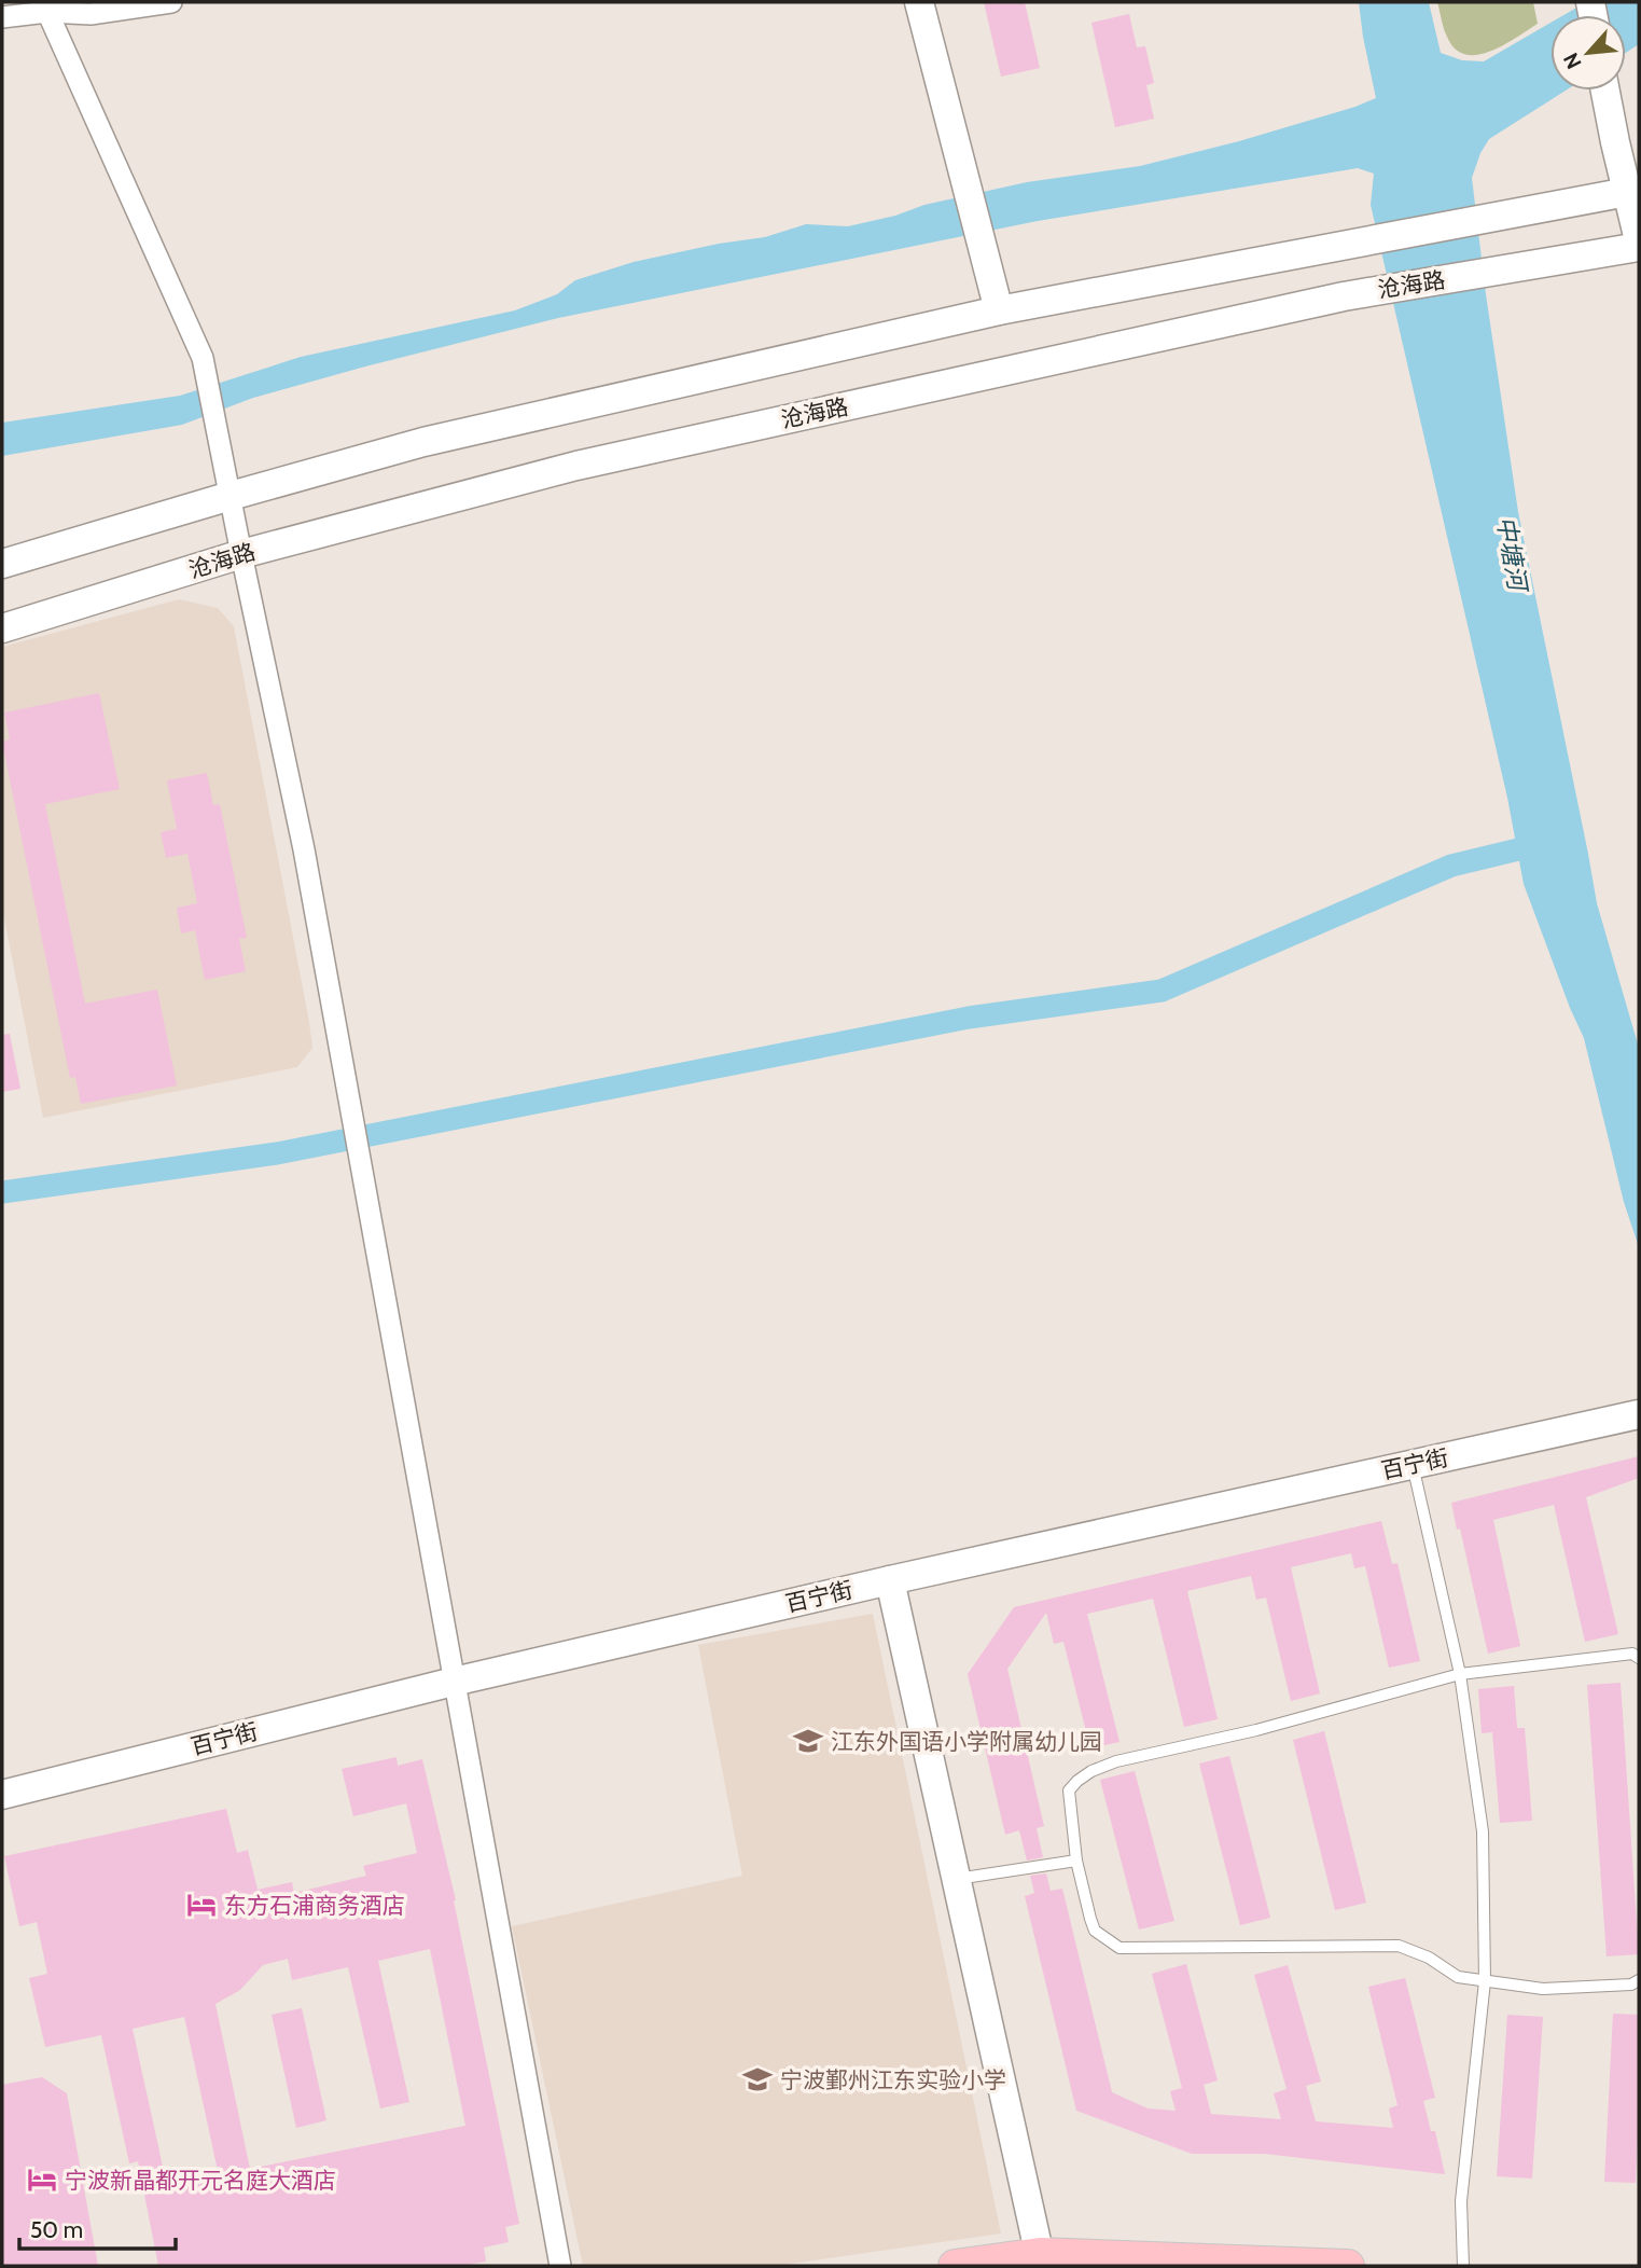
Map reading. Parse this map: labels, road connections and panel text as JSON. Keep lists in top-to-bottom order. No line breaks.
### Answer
{"streets":{"main road":["沧海路","百宁街"]},"water":["中塘河"],"places":{"school or university":["江东外国语小学附属幼儿园","宁波鄞州江东实验小学"],"hotel":["东方石浦商务酒店","宁波新晶都开元名庭大酒店"]},"scale_bar":"50 m","north":"bottom left"}
